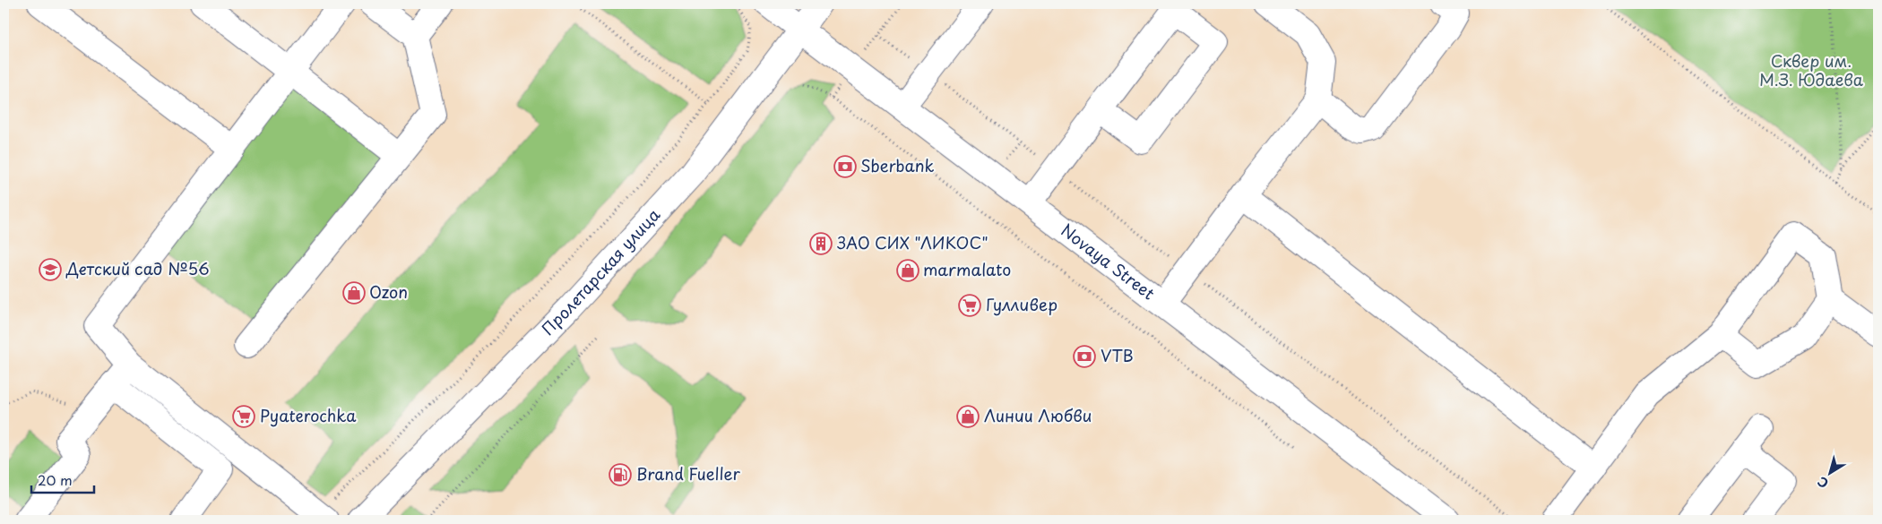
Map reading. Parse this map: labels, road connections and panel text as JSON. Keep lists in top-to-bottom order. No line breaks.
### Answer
{"streets":{"street":["Novaya Street","Пролетарская улица"]},"crossings":[["Novaya Street","Пролетарская улица"]],"parks":["Сквер им. М.З. Юдаева"],"places":{"bank":["Sberbank","VTB"],"building":["ЗАО СИХ \"ЛИКОС\""],"school or university":["Детский сад №56"],"shop":["marmalato","Ozon","Линии Любви"],"supermarket":["Гулливер","Pyaterochka"],"fuel station":["Brand Fueller"]},"scale_bar":"20 m","north":"bottom left"}
